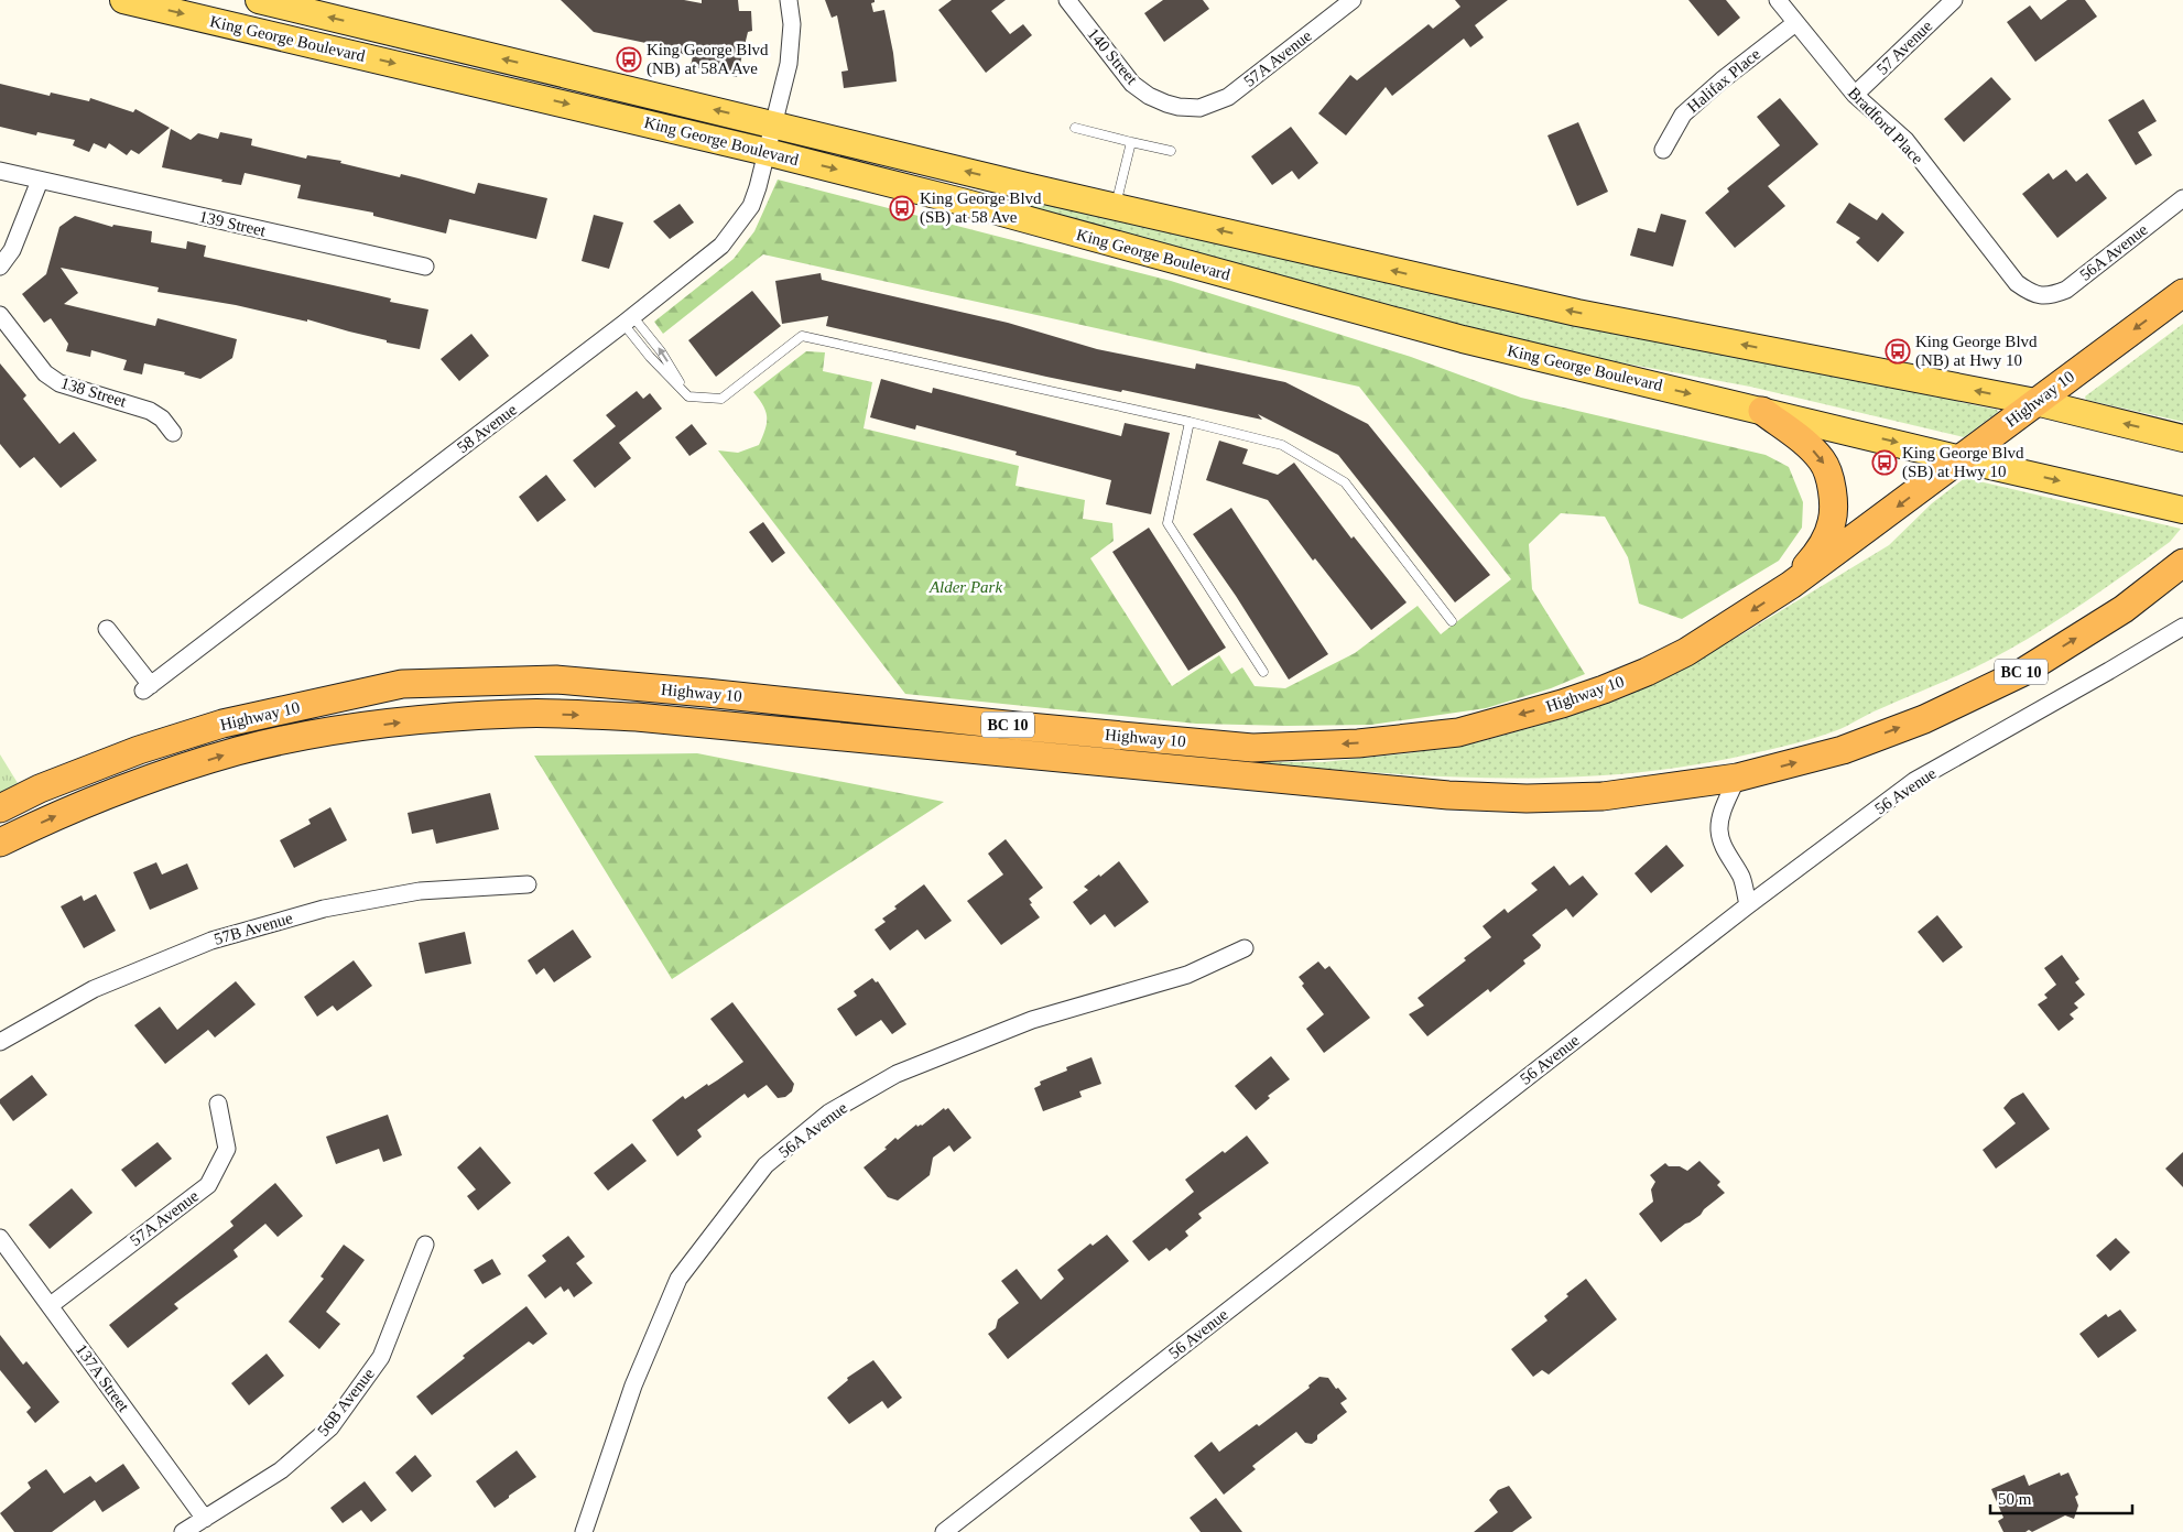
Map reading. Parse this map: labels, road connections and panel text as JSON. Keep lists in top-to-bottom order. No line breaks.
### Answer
{"streets":{"highway":["Highway 10","BC 10"],"main road":["King George Boulevard"],"street":["57 Avenue","140 Street","57A Avenue","Halifax Place","Bradford Place","139 Street","56A Avenue","138 Street","58 Avenue","56 Avenue","57B Avenue","137A Street","56B Avenue"]},"crossings":[["King George Boulevard","Highway 10"],["King George Boulevard","58 Avenue"],["57 Avenue","Bradford Place"],["140 Street","57A Avenue"],["57A Avenue","137A Street"],["Halifax Place","Bradford Place"],["Bradford Place","56A Avenue"],["137A Street","56B Avenue"]],"parks":["Alder Park"],"places":{"bus stop":["King George Blvd (NB) at 58A Ave","King George Blvd (SB) at 58 Ave","King George Blvd (NB) at Hwy 10","King George Blvd (SB) at Hwy 10"]},"scale_bar":"50 m"}
